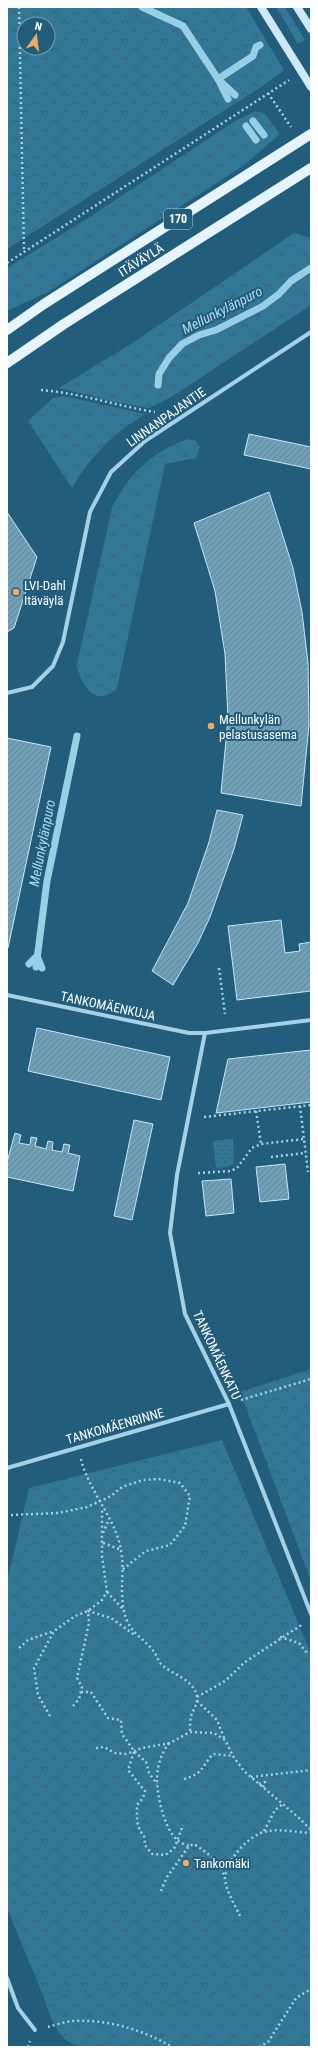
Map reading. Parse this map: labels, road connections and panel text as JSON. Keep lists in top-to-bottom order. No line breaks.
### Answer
{"streets":{"main road":["170","ITÄVÄYLÄ"],"street":["LINNANPAJANTIE","TANKOMÄENKUJA","TANKOMÄENKATU","TANKOMÄENRINNE"]},"crossings":[["TANKOMÄENKUJA","TANKOMÄENKATU"],["TANKOMÄENKATU","TANKOMÄENRINNE"]],"water":["Mellunkylänpuro"],"places":["LVI-Dahl Itäväylä","Mellunkylän pelastusasema","Tankomäki"],"north":"top"}
